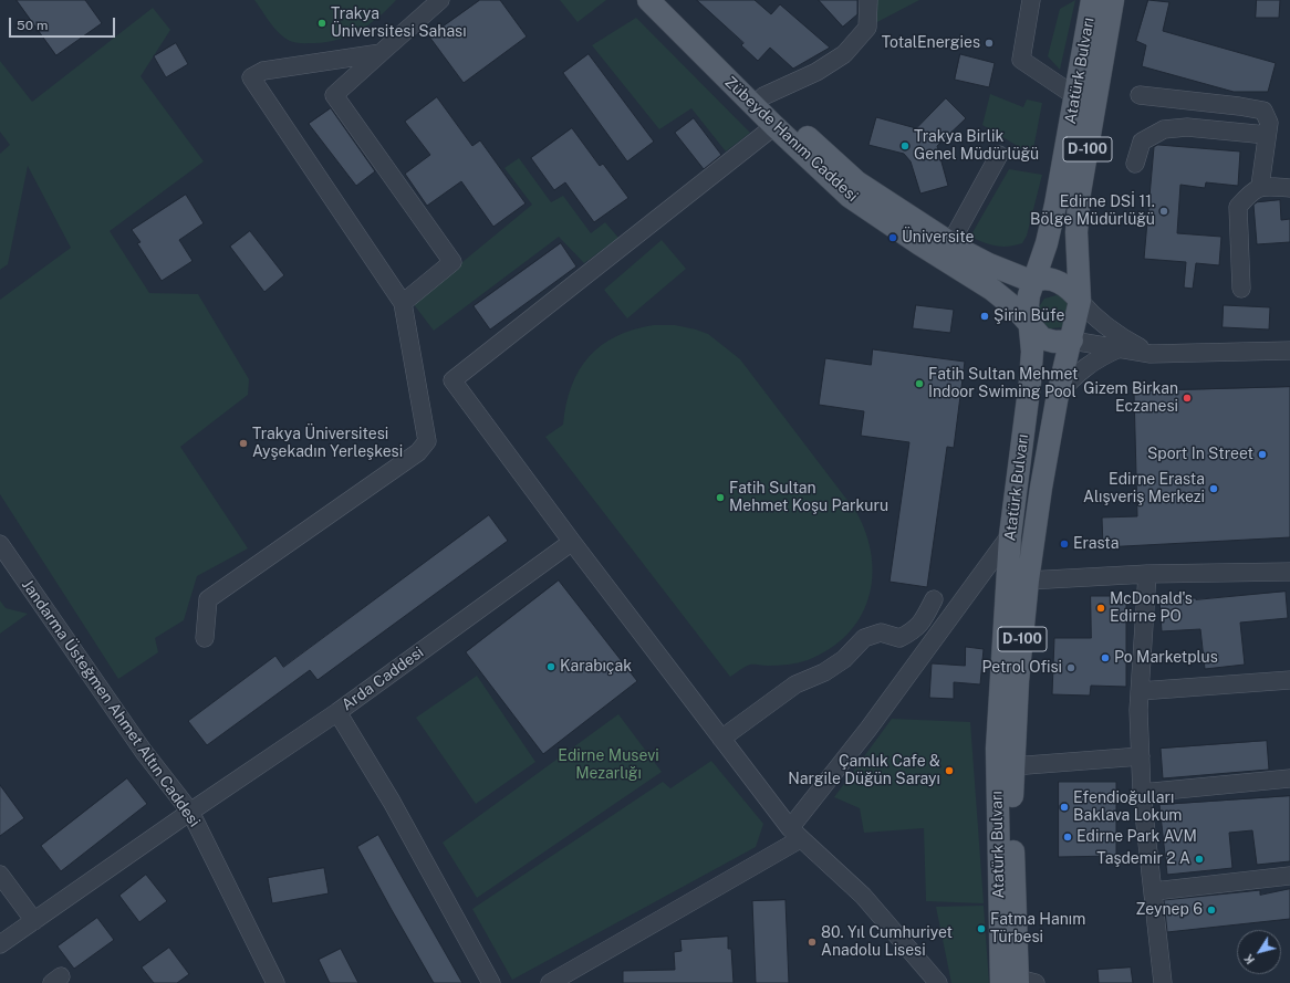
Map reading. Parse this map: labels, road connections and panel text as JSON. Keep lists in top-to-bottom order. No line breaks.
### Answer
{"streets":{"main road":["Atatürk Bulvarı","Zübeyde Hanım Caddesi","D-100"],"street":["Arda Caddesi","Jandarma Üsteğmen Ahmet Altın Caddesi"]},"crossings":[["Atatürk Bulvarı","Zübeyde Hanım Caddesi"],["Arda Caddesi","Jandarma Üsteğmen Ahmet Altın Caddesi"]],"parks":["Edirne Musevi Mezarlığı"],"places":["Trakya Üniversitesi Sahası","TotalEnergies","Trakya Birlik Genel Müdürlüğü","Edirne DSİ 11. Bölge Müdürlüğü","Üniversite","Şirin Büfe","Fatih Sultan Mehmet Indoor Swiming Pool","Gizem Birkan Eczanesi","Trakya Üniversitesi Ayşekadın Yerleşkesi","Sport In Street","Edirne Erasta Alışveriş Merkezi","Fatih Sultan Mehmet Koşu Parkuru","Erasta","McDonald's Edirne PO","Po Marketplus","Karabıçak","Petrol Ofisi","Çamlık Cafe & Nargile Düğün Sarayı","Efendioğulları Baklava Lokum","Edirne Park AVM","Taşdemir 2 A","Zeynep 6","Fatma Hanım Türbesi","80. Yıl Cumhuriyet Anadolu Lisesi"],"scale_bar":"50 m","north":"bottom left"}
